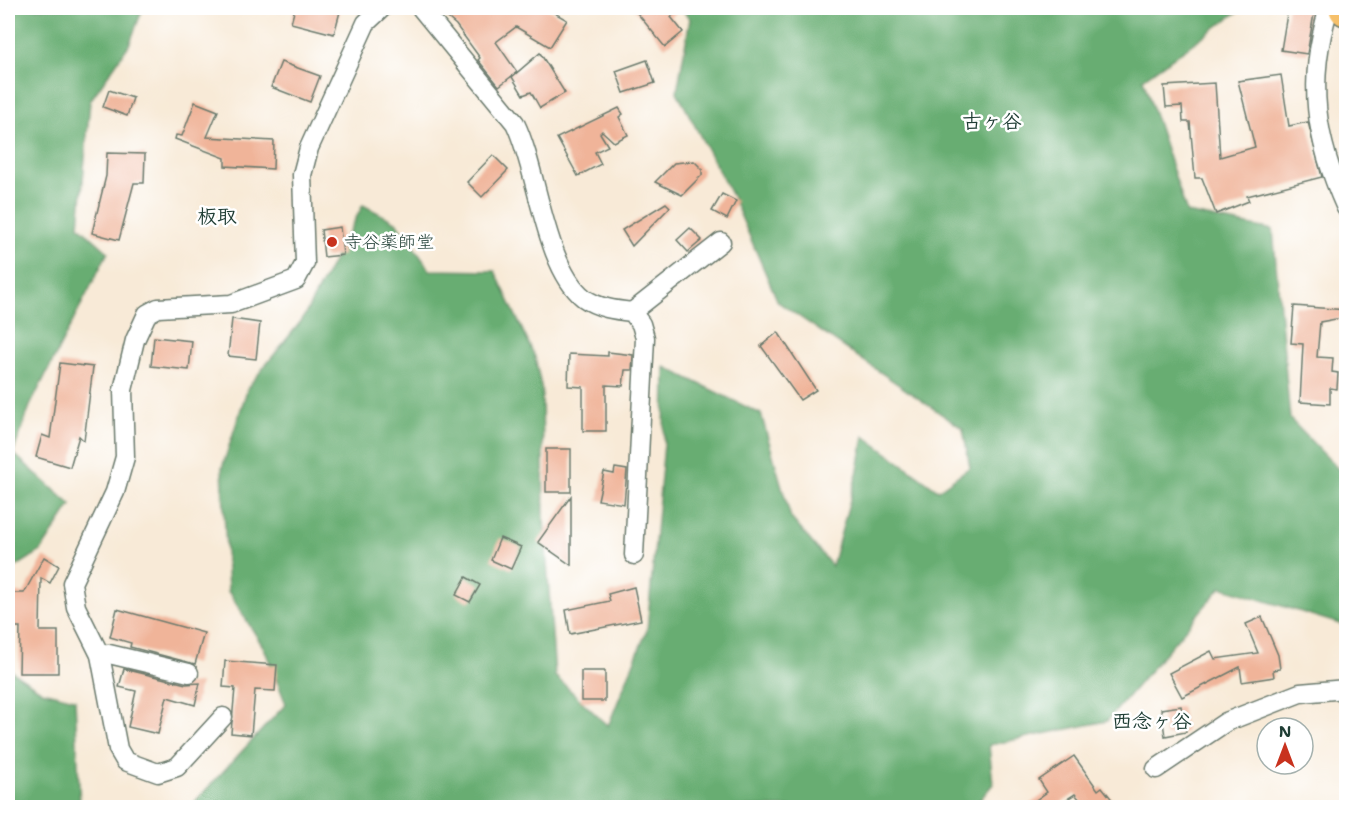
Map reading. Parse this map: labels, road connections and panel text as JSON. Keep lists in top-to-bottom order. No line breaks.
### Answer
{"districts":["古ヶ谷","板取","西念ヶ谷"],"places":["寺谷薬師堂"],"north":"top"}
